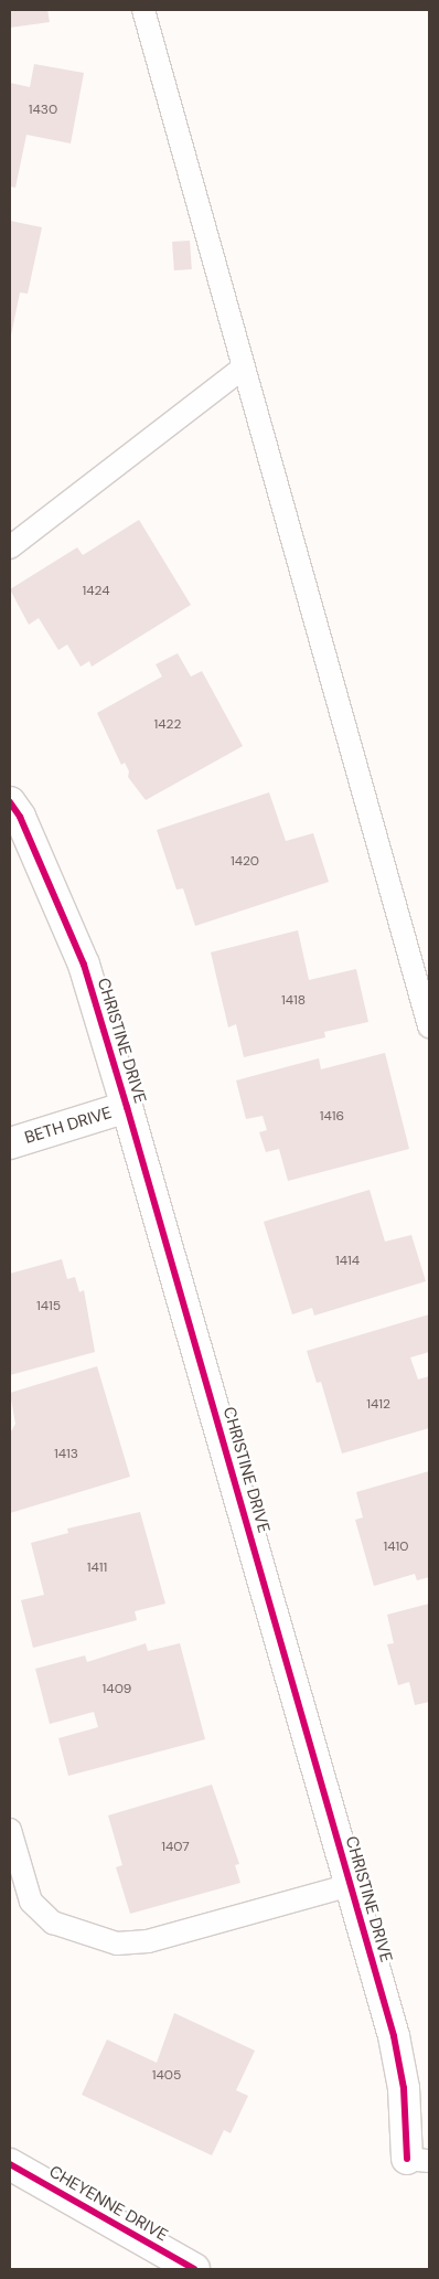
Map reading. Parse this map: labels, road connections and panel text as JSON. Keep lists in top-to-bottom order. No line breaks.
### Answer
{"streets":{"street":["CHRISTINE DRIVE","BETH DRIVE","CHEYENNE DRIVE"]},"crossings":[["CHRISTINE DRIVE","BETH DRIVE"]],"house_numbers":["1430","1424","1422","1420","1418","1416","1414","1415","1412","1413","1410","1411","1409","1407","1405"]}
